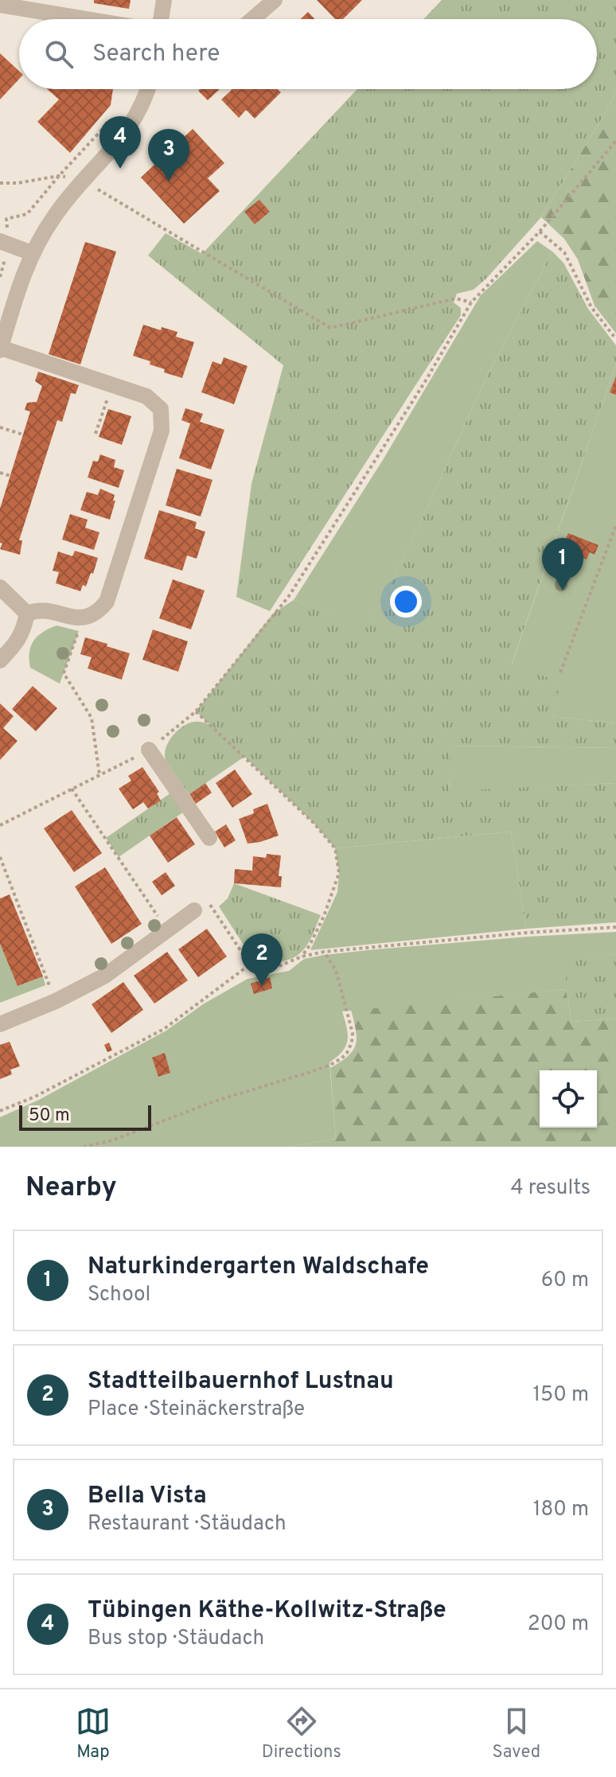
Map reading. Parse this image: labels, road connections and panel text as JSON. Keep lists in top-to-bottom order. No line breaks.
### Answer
{"scale_bar":"50 m","page":{"search":"Search here","pins":["4","3","1","2"],"scale":"50 m","heading":["Nearby","4 results"],"list":[{"mark":"1","name":"Naturkindergarten Waldschafe","note":"School","value":"60 m"},{"mark":"2","name":"Stadtteilbauernhof Lustnau","note":"Place · Steinäckerstraße","value":"150 m"},{"mark":"3","name":"Bella Vista","note":"Restaurant · Stäudach","value":"180 m"},{"mark":"4","name":"Tübingen Käthe-Kollwitz-Straße","note":"Bus stop · Stäudach","value":"200 m"}],"nav":["Map","Directions","Saved"]}}
